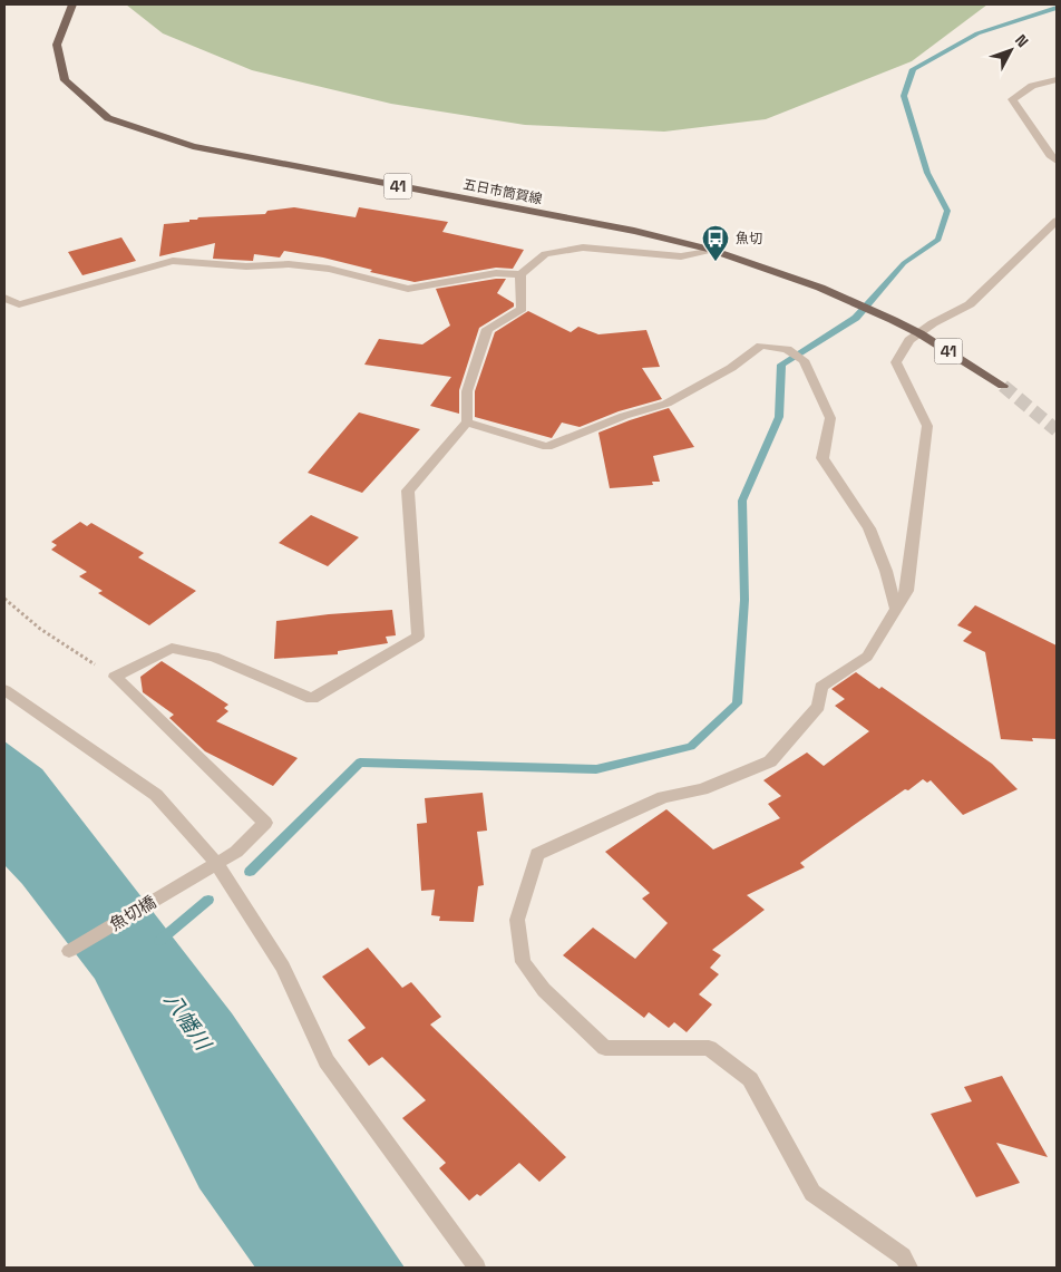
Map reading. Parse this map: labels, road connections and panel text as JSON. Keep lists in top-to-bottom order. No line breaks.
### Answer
{"streets":{"main road":["41","五日市筒賀線"],"street":["魚切橋"]},"water":["八幡川"],"places":{"bus stop":["魚切"]},"north":"top right"}
